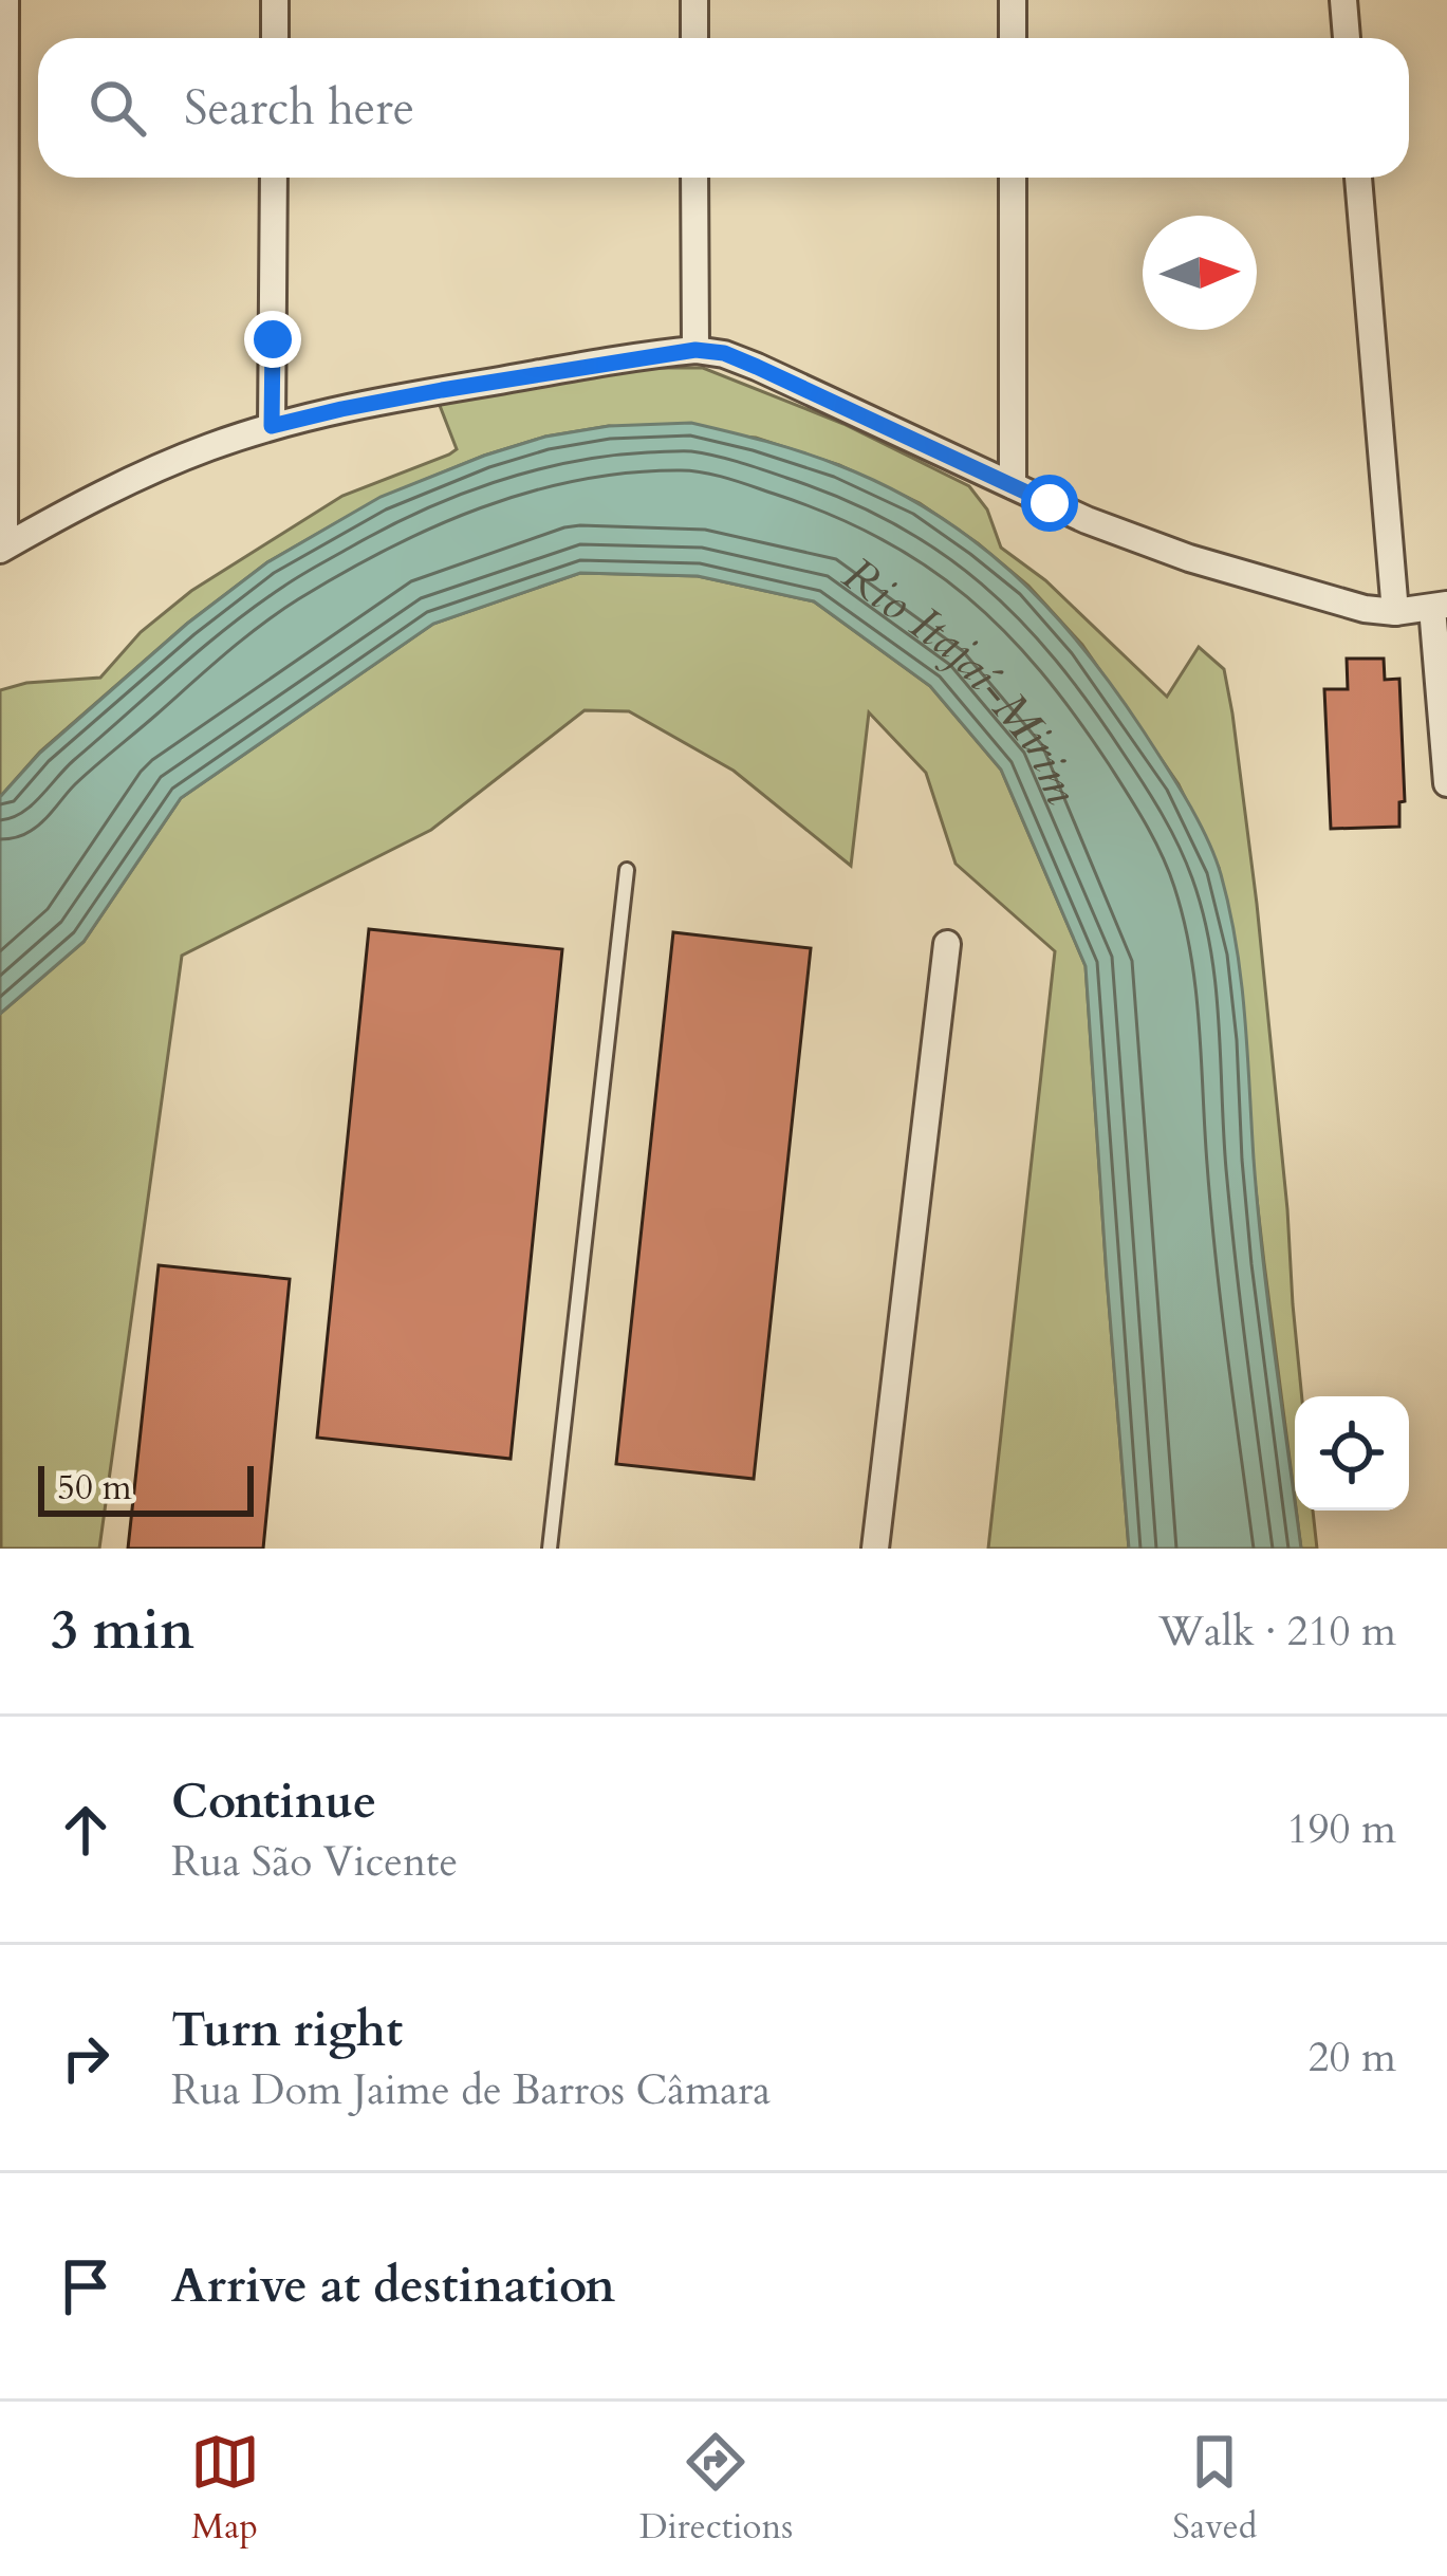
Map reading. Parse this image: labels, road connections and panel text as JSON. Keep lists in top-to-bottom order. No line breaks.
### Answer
{"water":["Rio Itajaí-Mirim"],"scale_bar":"50 m","north":"right","page":{"search":"Search here","scale":"50 m","heading":["3 min","Walk · 210 m"],"list":[["Continue","Rua São Vicente","190 m"],["Turn right","Rua Dom Jaime de Barros Câmara","20 m"],"Arrive at destination"],"nav":["Map","Directions","Saved"]}}
